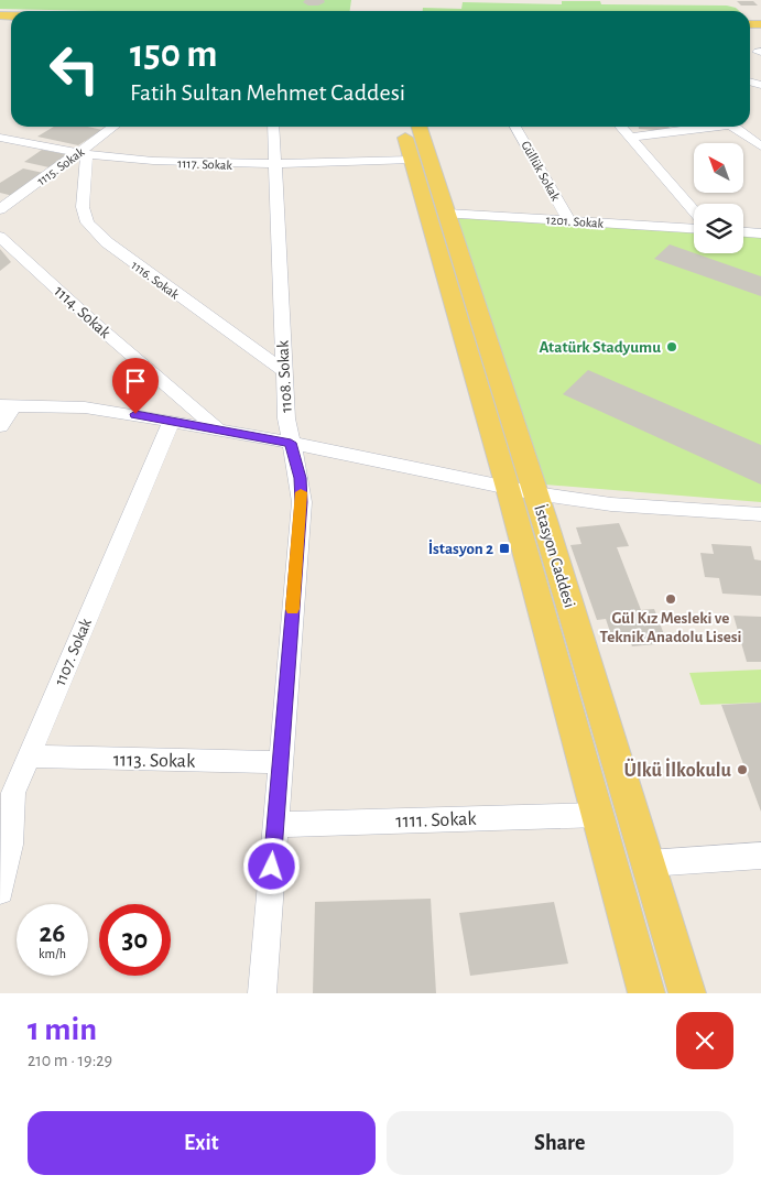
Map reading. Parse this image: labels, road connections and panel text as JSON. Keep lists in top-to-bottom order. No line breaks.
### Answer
{"streets":{"main road":["İstasyon Caddesi"],"street":["1117. Sokak","1115. Sokak","Güllük Sokak","1201. Sokak","1116. Sokak","1114. Sokak","1108. Sokak","1107. Sokak","1113. Sokak","1111. Sokak"]},"crossings":[["1117. Sokak","1115. Sokak"],["1117. Sokak","1116. Sokak"],["1117. Sokak","1108. Sokak"],["1117. Sokak","İstasyon Caddesi"],["1115. Sokak","1116. Sokak"],["Güllük Sokak","1201. Sokak"],["1201. Sokak","İstasyon Caddesi"],["1116. Sokak","1108. Sokak"],["1108. Sokak","1113. Sokak"],["1108. Sokak","1111. Sokak"],["İstasyon Caddesi","1111. Sokak"],["1107. Sokak","1113. Sokak"]],"places":{"other":["Atatürk Stadyumu","Gül Kız Mesleki ve Teknik Anadolu Lisesi","Ülkü İlkokulu"],"transit":["İstasyon 2"]},"north":"top left","page":{"turn":["150 m","Fatih Sultan Mehmet Caddesi"],"speed":"26 km/h","limit":"30","heading":["1 min","210 m · 19:29"],"buttons":["Exit","Share"]}}
